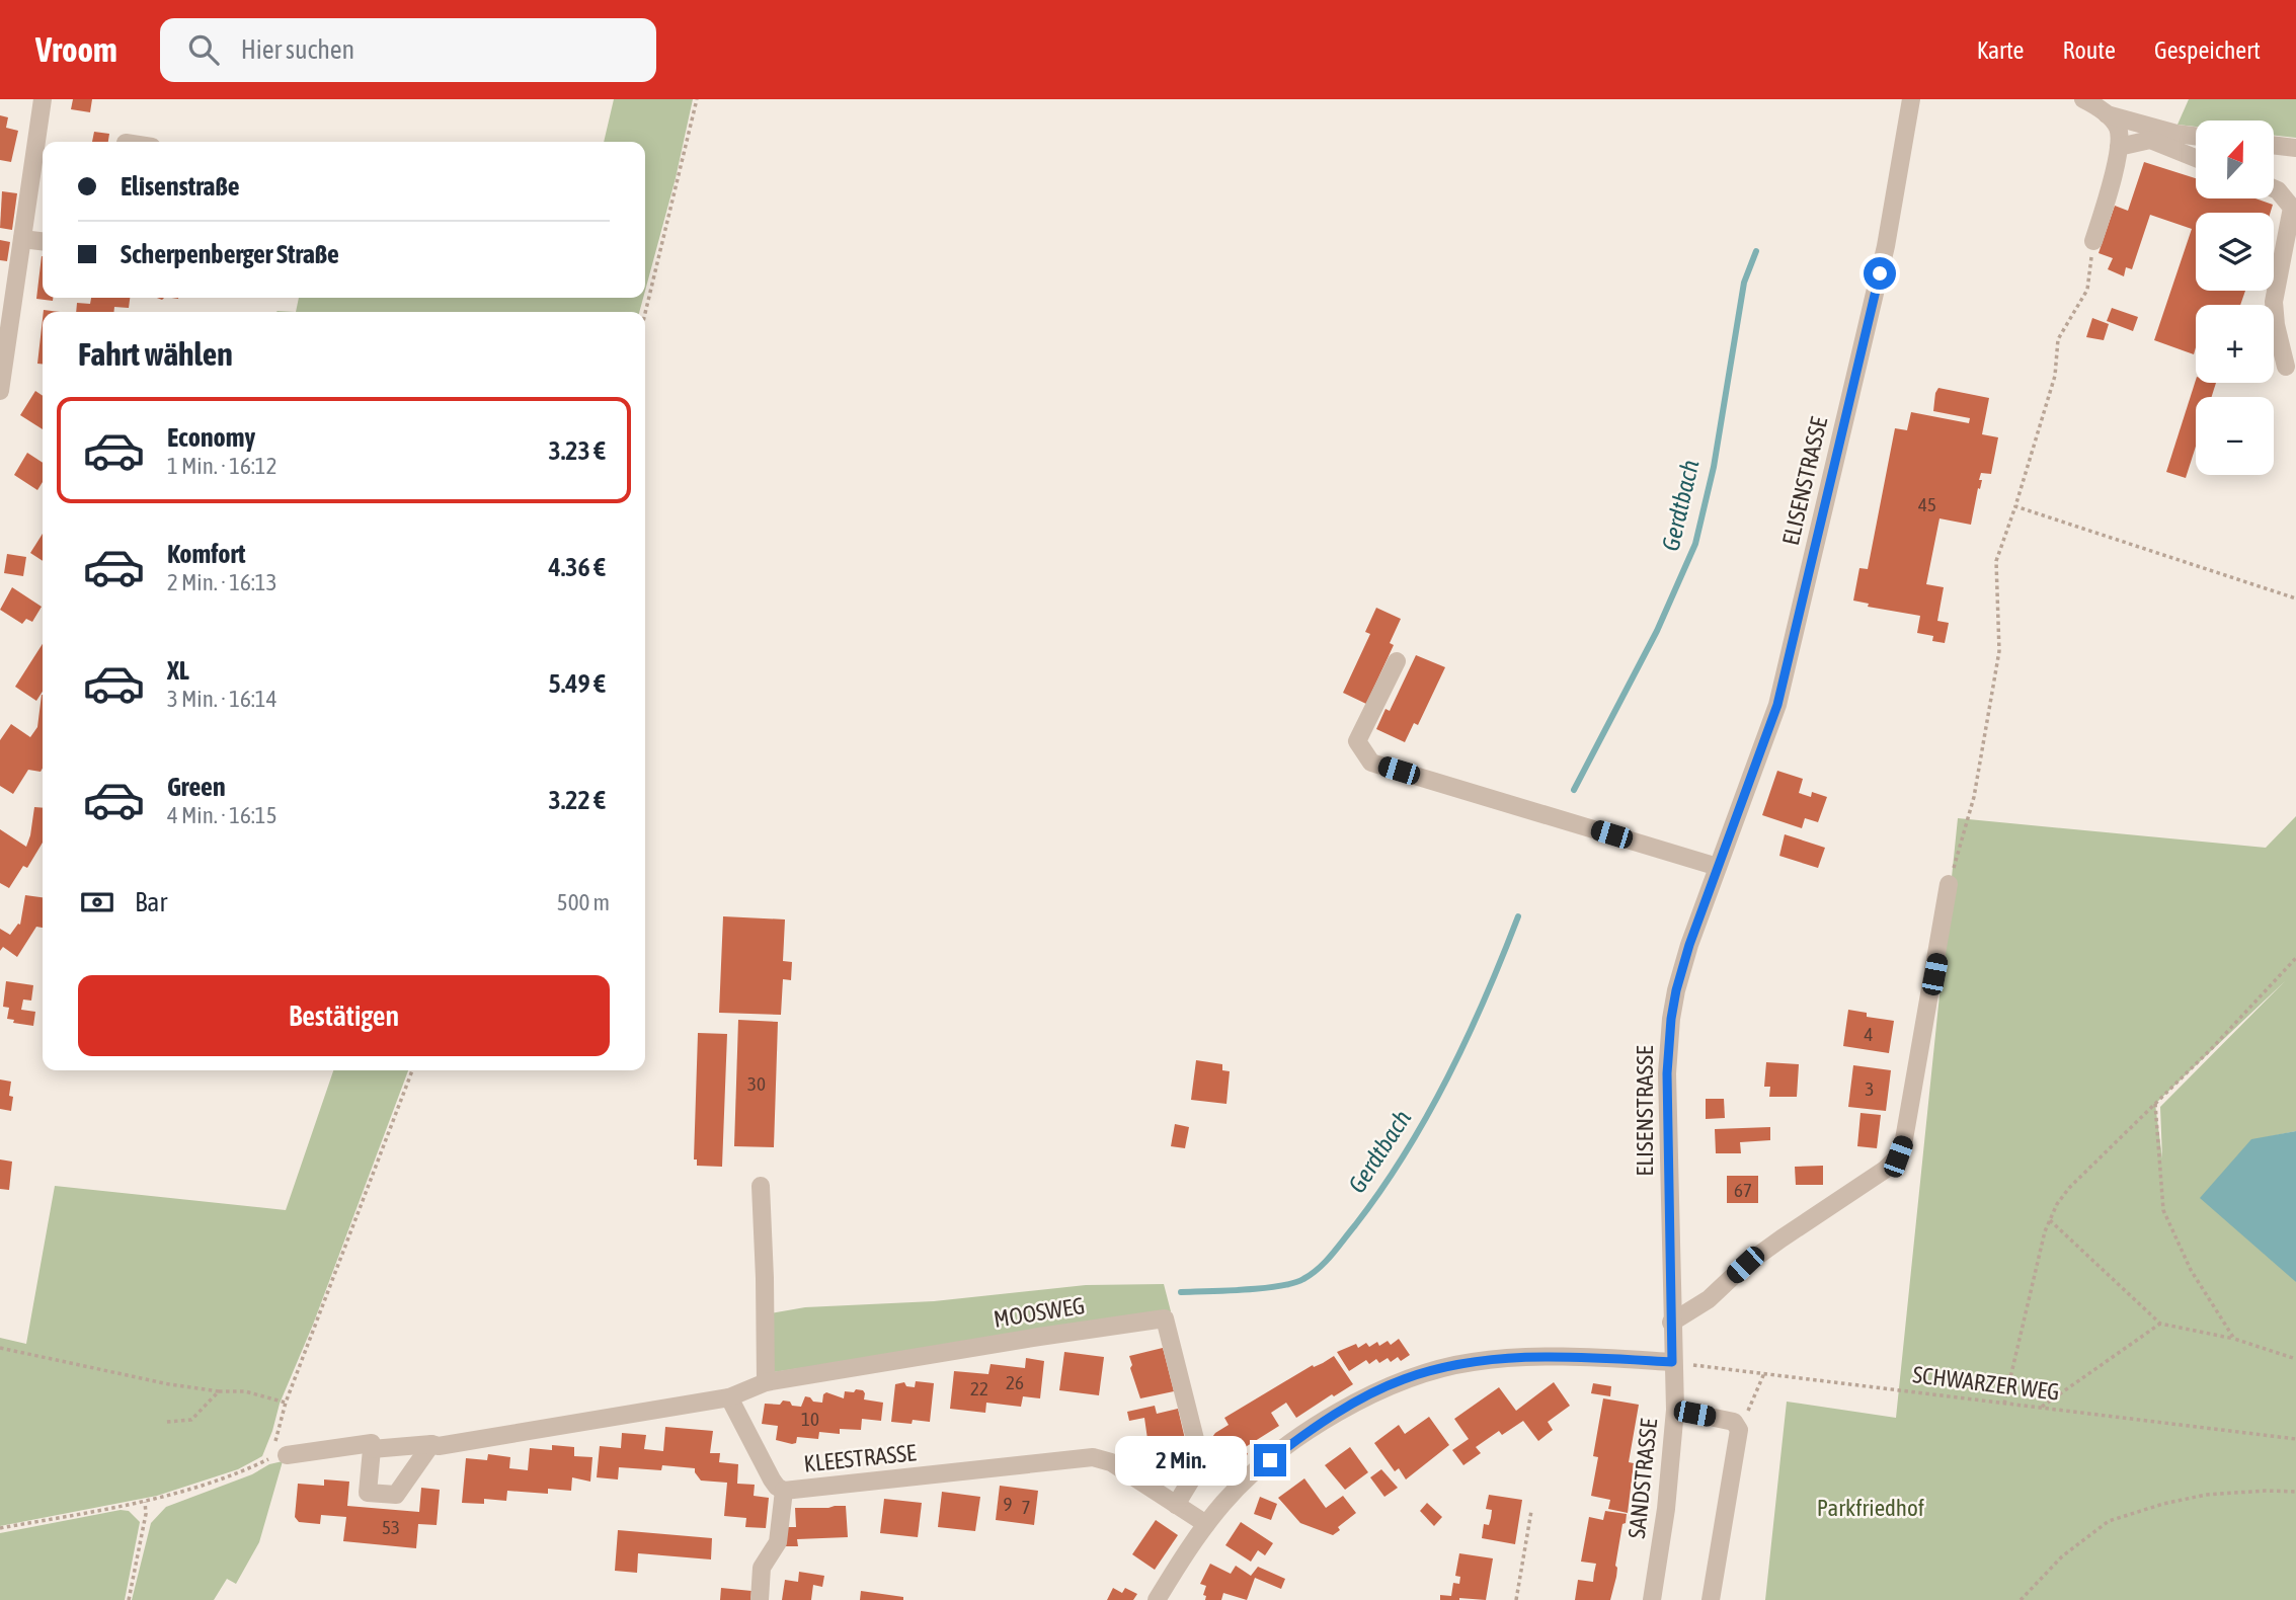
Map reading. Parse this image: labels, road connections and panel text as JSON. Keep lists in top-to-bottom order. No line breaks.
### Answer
{"streets":{"street":["ELISENSTRASSE","MOOSWEG","KLEESTRASSE","SANDSTRASSE"],"path":["SCHWARZER WEG"]},"crossings":[["ELISENSTRASSE","SCHWARZER WEG"],["ELISENSTRASSE","SANDSTRASSE"],["MOOSWEG","KLEESTRASSE"],["SCHWARZER WEG","SANDSTRASSE"]],"water":["Gerdtbach"],"parks":["Parkfriedhof"],"house_numbers":["45","4","30","3","67","26","22","10","9","7","53"],"north":"top","page":{"header":"Vroom","search":"Hier suchen","nav":["Karte","Route","Gespeichert"],"map_buttons":["+","−"],"banner":["Elisenstraße","Scherpenberger Straße"],"heading":"Fahrt wählen","list":[{"name":"Economy","note":"1 Min. · 16:12","value":"3.23 €"},{"name":"Komfort","note":"2 Min. · 16:13","value":"4.36 €"},{"name":"XL","note":"3 Min. · 16:14","value":"5.49 €"},{"name":"Green","note":"4 Min. · 16:15","value":"3.22 €"}],"pay":["Bar","500 m"],"buttons":"Bestätigen","bubble":"2 Min."}}
